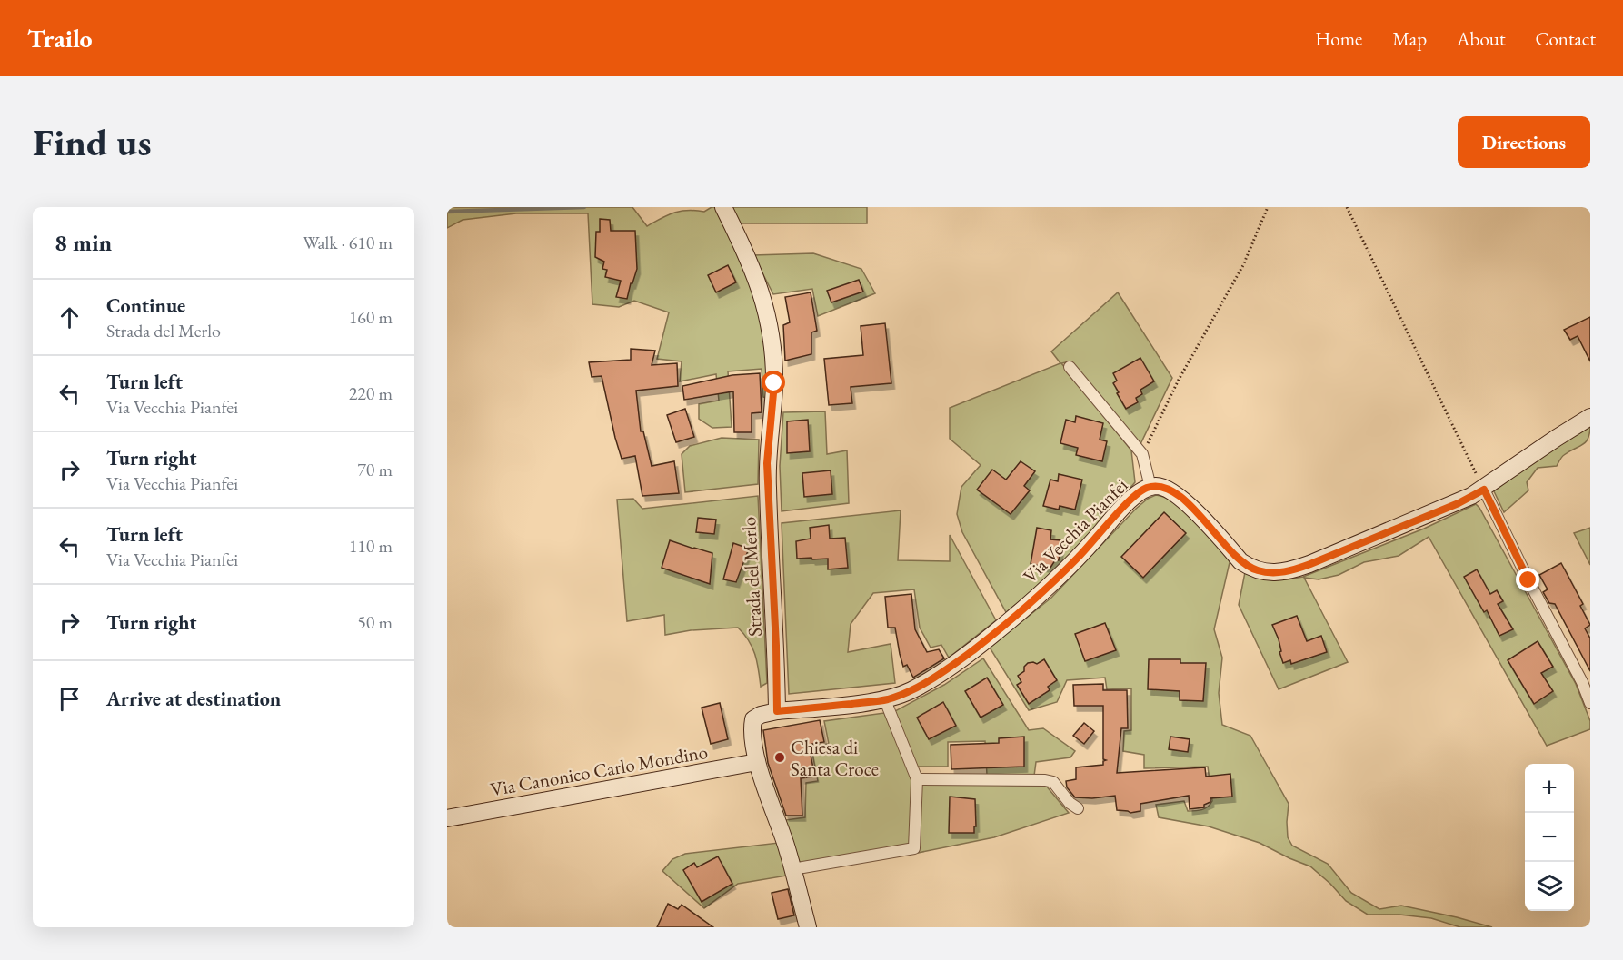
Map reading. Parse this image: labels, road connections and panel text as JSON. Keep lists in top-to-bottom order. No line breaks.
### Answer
{"streets":{"street":["Via Vecchia Pianfei","Strada del Merlo","Via Canonico Carlo Mondino"]},"crossings":[["Via Vecchia Pianfei","Strada del Merlo"]],"places":["Chiesa di Santa Croce"],"page":{"header":"Trailo","nav":["Home","Map","About","Contact"],"buttons":"Directions","title":"Find us","heading":["8 min","Walk · 610 m"],"list":[["Continue","Strada del Merlo","160 m"],["Turn left","Via Vecchia Pianfei","220 m"],["Turn right","Via Vecchia Pianfei","70 m"],["Turn left","Via Vecchia Pianfei","110 m"],["Turn right","50 m"],"Arrive at destination"],"map_buttons":["+","−"]}}
